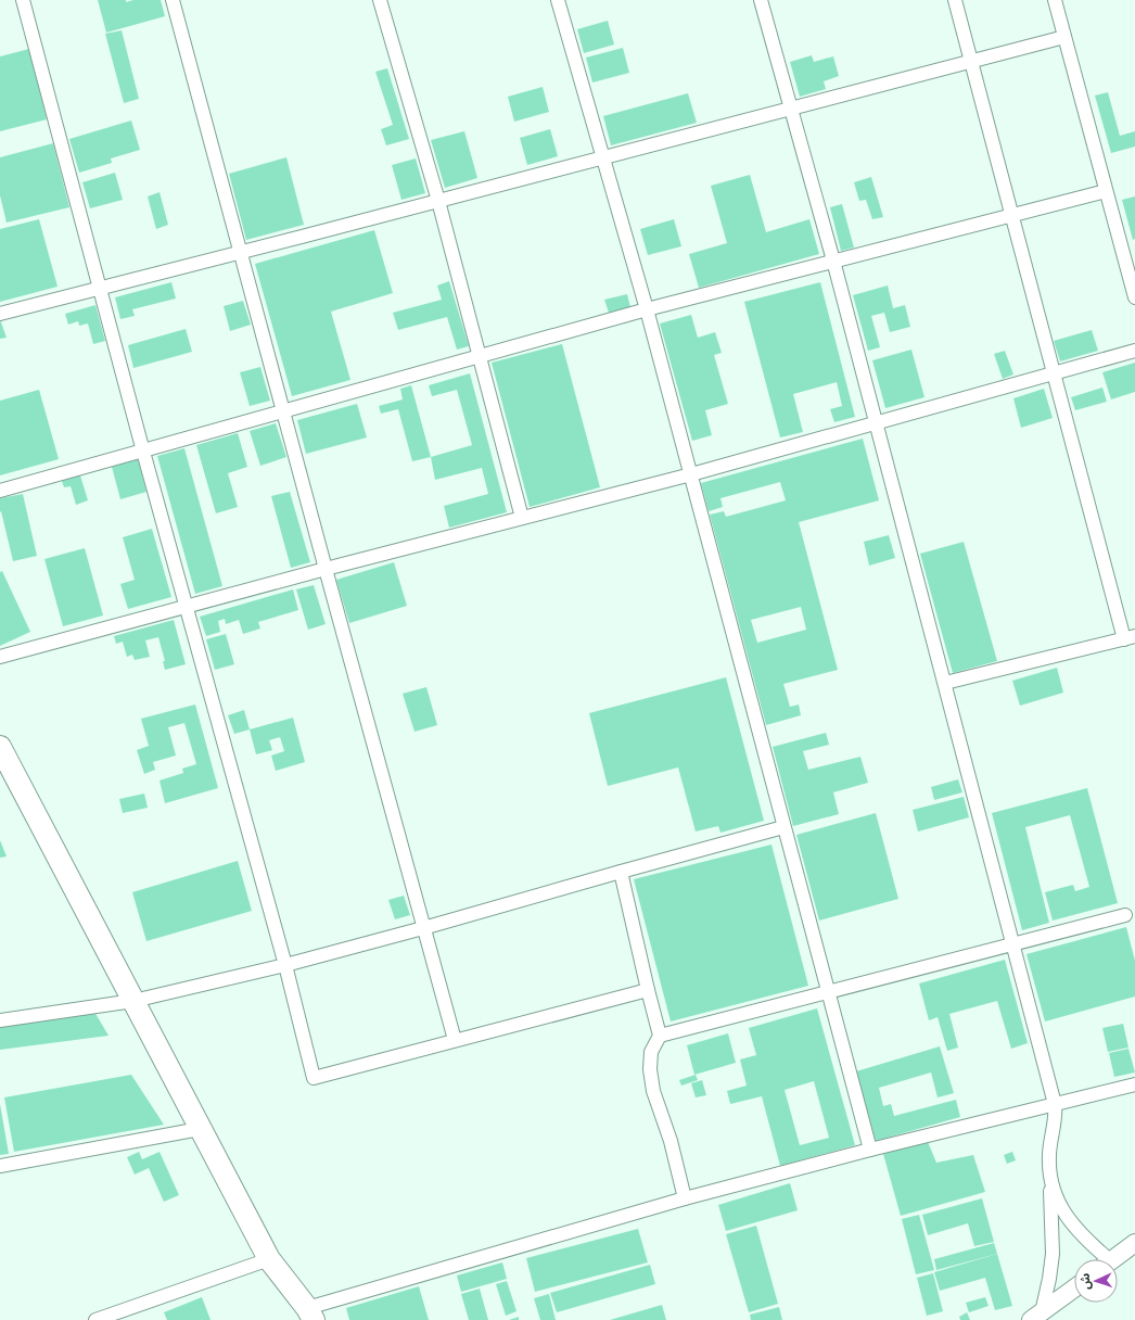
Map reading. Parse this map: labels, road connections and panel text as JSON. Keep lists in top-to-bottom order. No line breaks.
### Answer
{"north":"left"}
